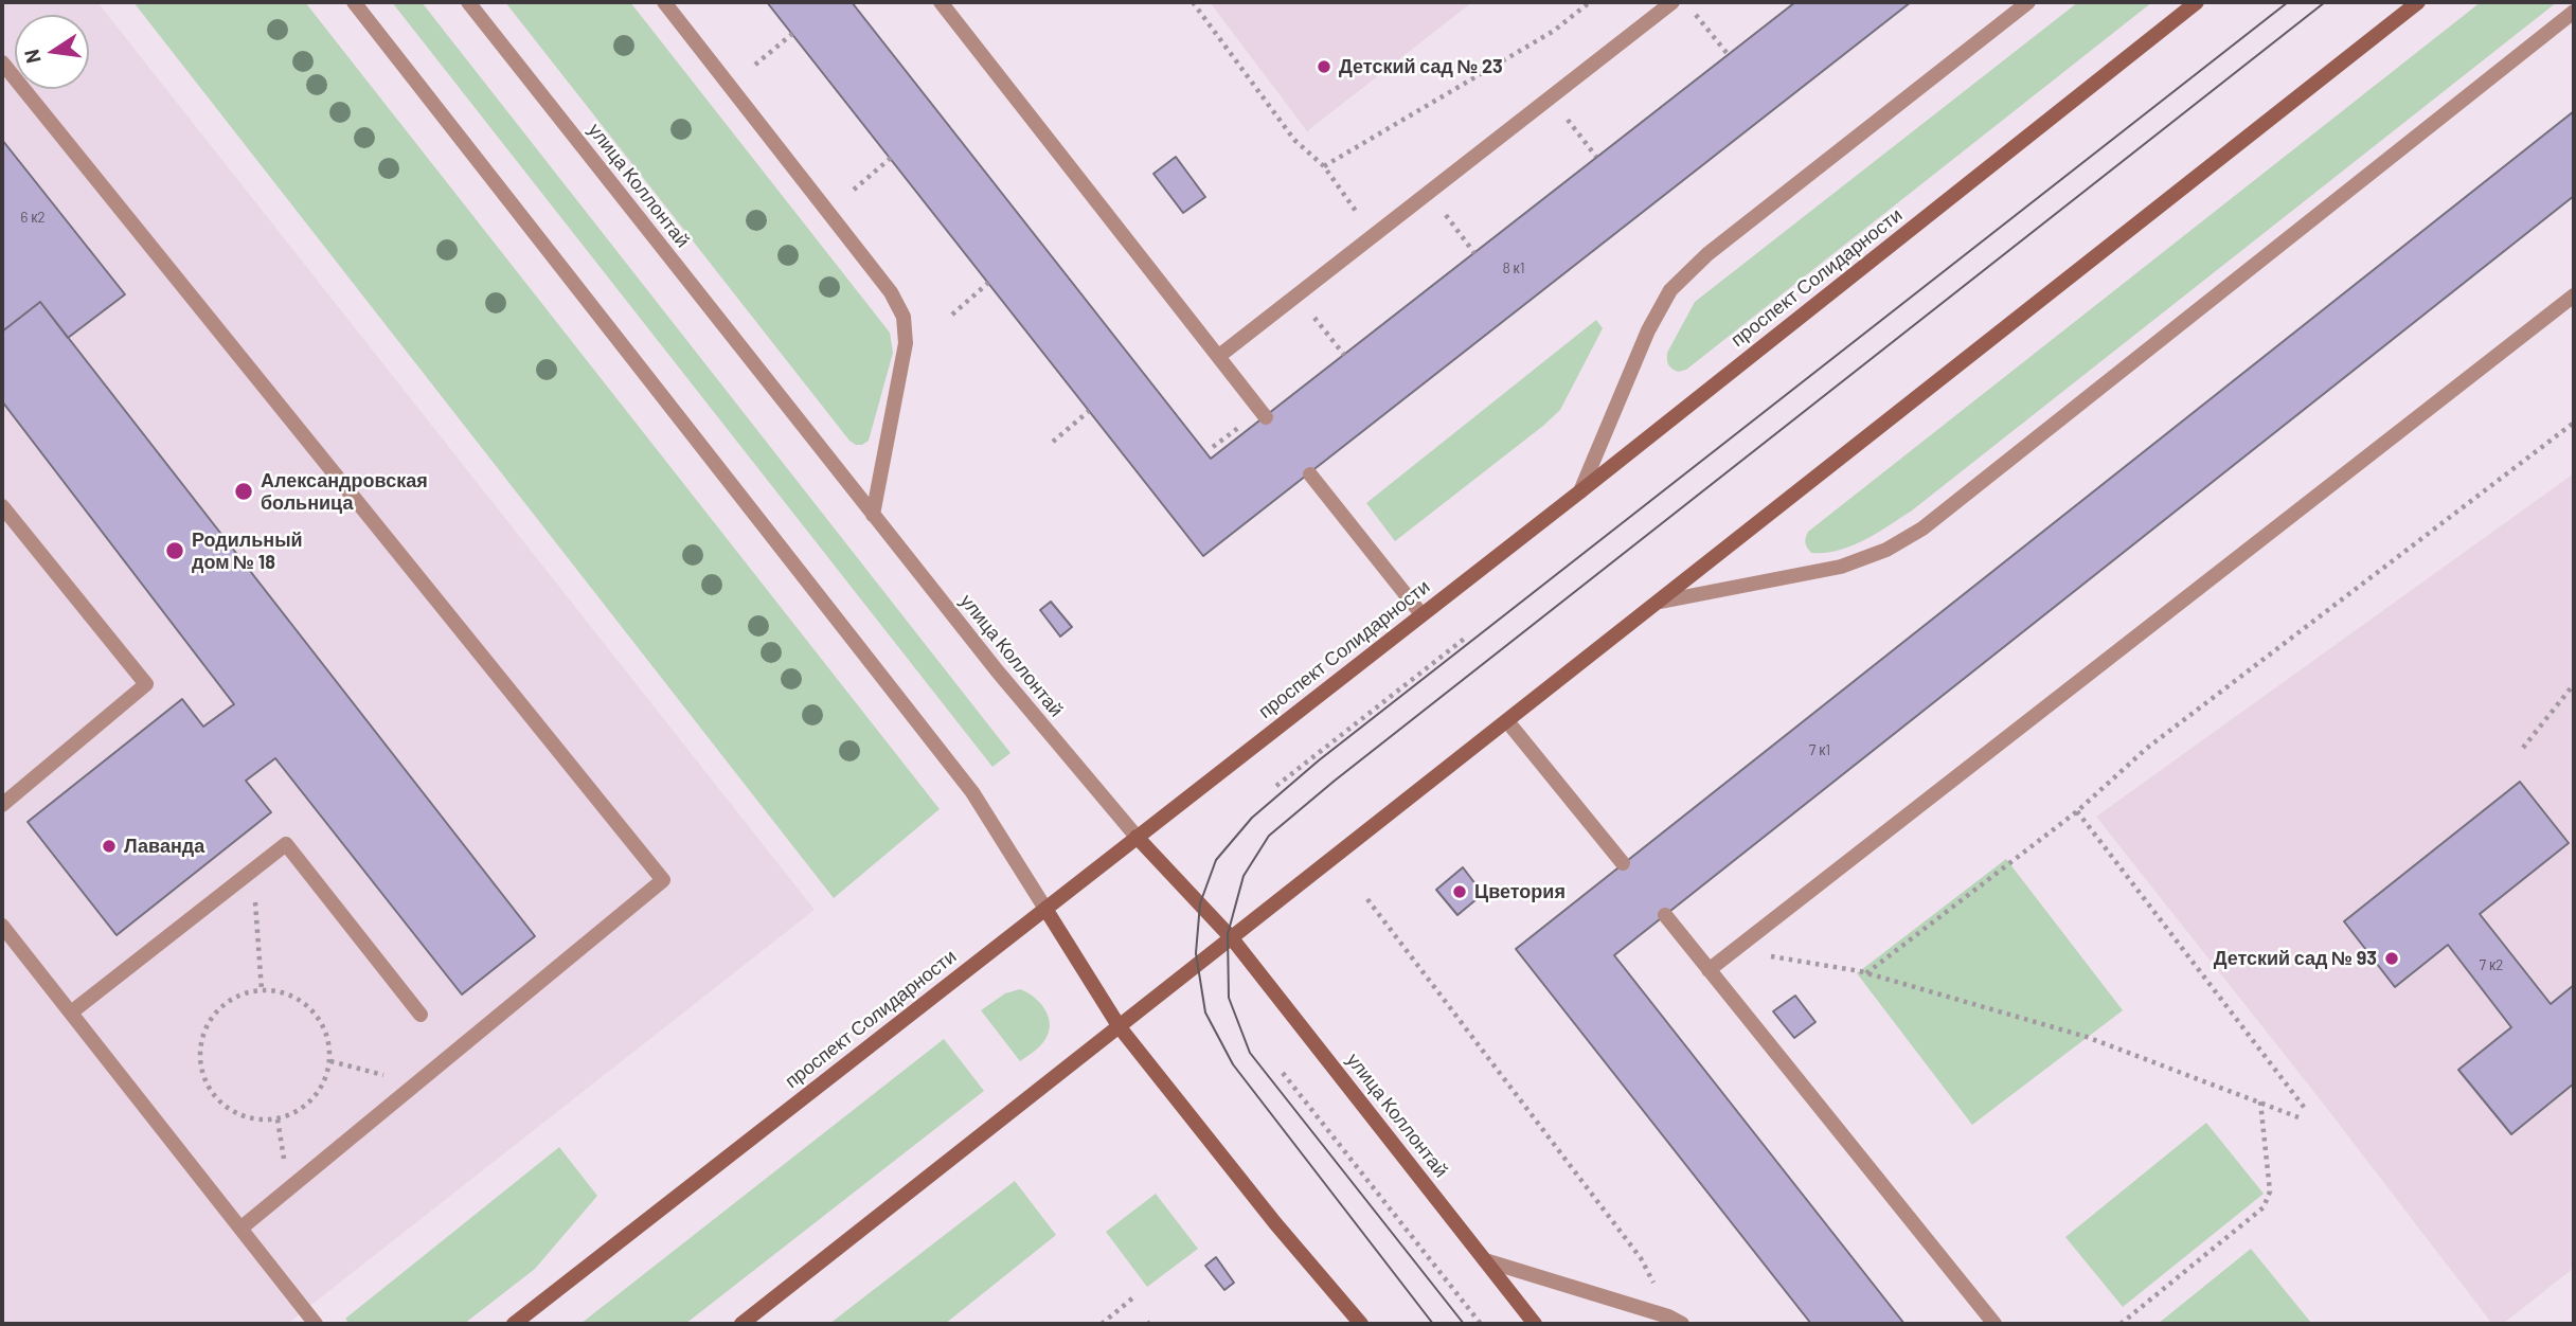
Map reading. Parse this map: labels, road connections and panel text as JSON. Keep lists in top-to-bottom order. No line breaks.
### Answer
{"streets":{"main road":["улица Коллонтай","проспект Солидарности"]},"crossings":[["улица Коллонтай","проспект Солидарности"]],"places":["Детский сад № 23","Александровская больница","Родильный дом № 18","Лаванда","Цветория","Детский сад № 93"],"house_numbers":["6 к2","8 к1","7 к1","7 к2"],"north":"left"}
